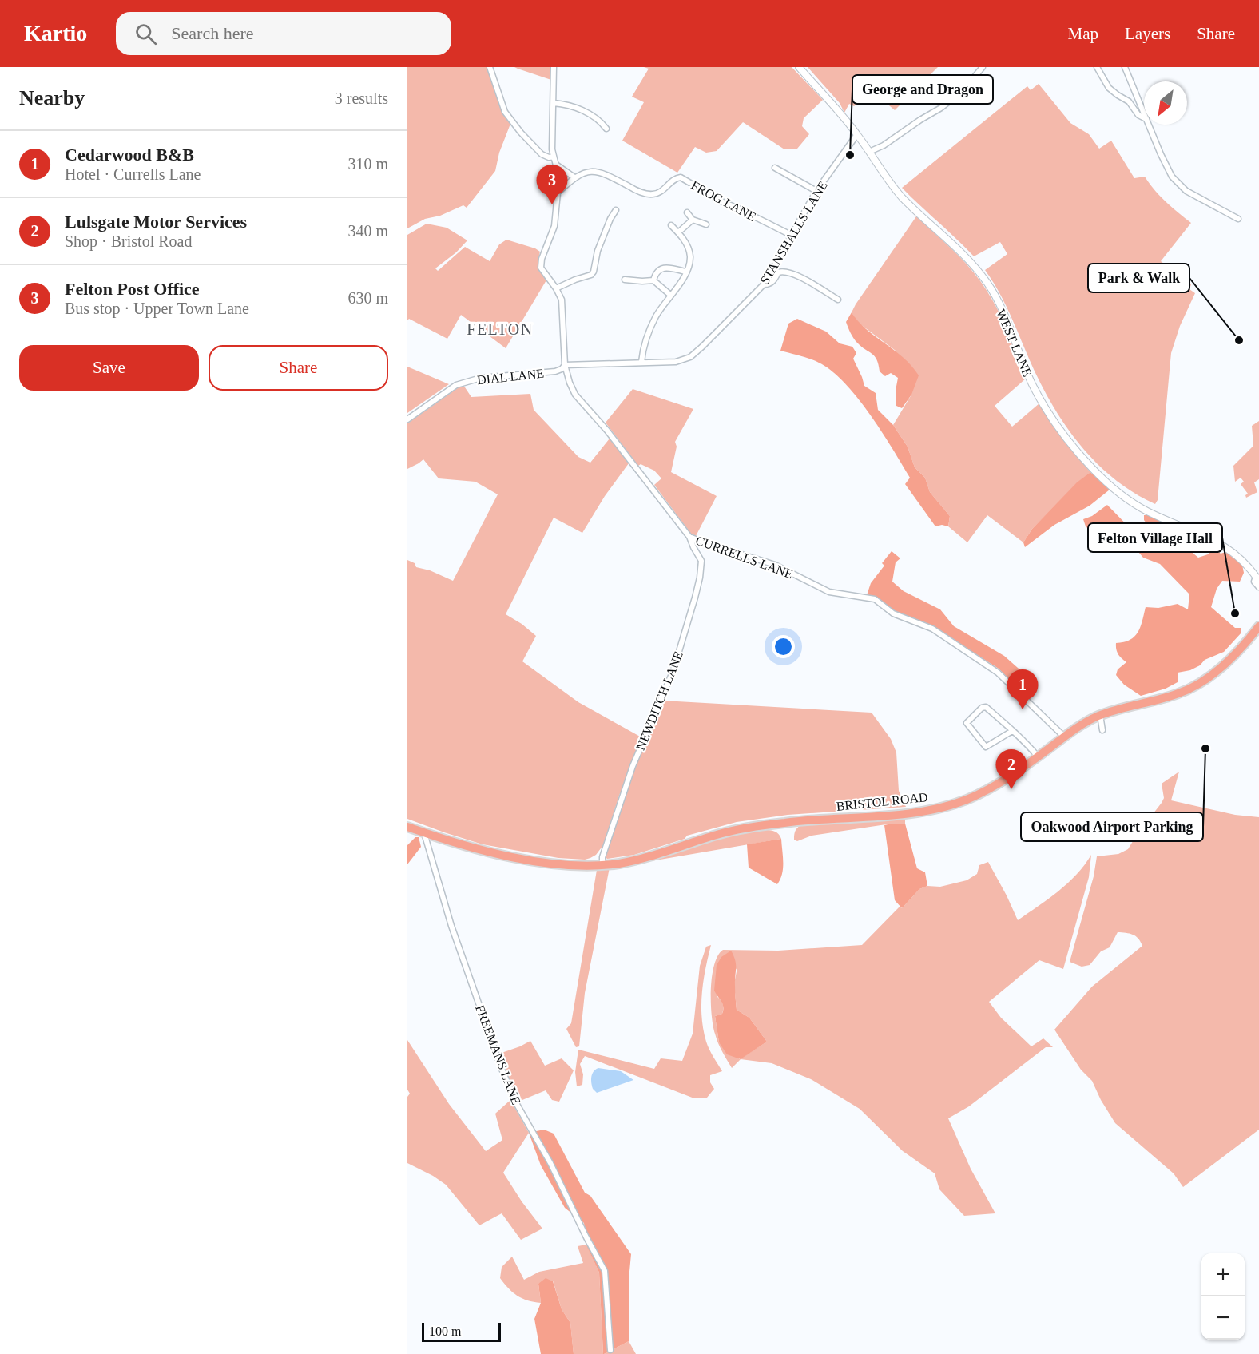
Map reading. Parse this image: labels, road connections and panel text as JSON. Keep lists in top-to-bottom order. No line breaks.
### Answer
{"streets":{"highway":["BRISTOL ROAD"],"street":["FROG LANE","STANSHALLS LANE","WEST LANE","DIAL LANE","CURRELLS LANE","NEWDITCH LANE","FREEMANS LANE"]},"crossings":[["FROG LANE","STANSHALLS LANE"],["STANSHALLS LANE","WEST LANE"],["STANSHALLS LANE","DIAL LANE"],["STANSHALLS LANE","NEWDITCH LANE"],["DIAL LANE","NEWDITCH LANE"],["CURRELLS LANE","NEWDITCH LANE"],["CURRELLS LANE","BRISTOL ROAD"],["NEWDITCH LANE","BRISTOL ROAD"],["BRISTOL ROAD","FREEMANS LANE"]],"districts":["FELTON"],"places":["George and Dragon","Park & Walk","Felton Village Hall","Oakwood Airport Parking"],"scale_bar":"100 m","north":"bottom left","page":{"header":"Kartio","search":"Search here","nav":["Map","Layers","Share"],"heading":["Nearby","3 results"],"list":[{"mark":"1","name":"Cedarwood B&B","note":"Hotel · Currells Lane","value":"310 m"},{"mark":"2","name":"Lulsgate Motor Services","note":"Shop · Bristol Road","value":"340 m"},{"mark":"3","name":"Felton Post Office","note":"Bus stop · Upper Town Lane","value":"630 m"}],"pins":["3","1","2"],"buttons":["Save","Share"],"map_buttons":["+","−"],"scale":"100 m"}}
